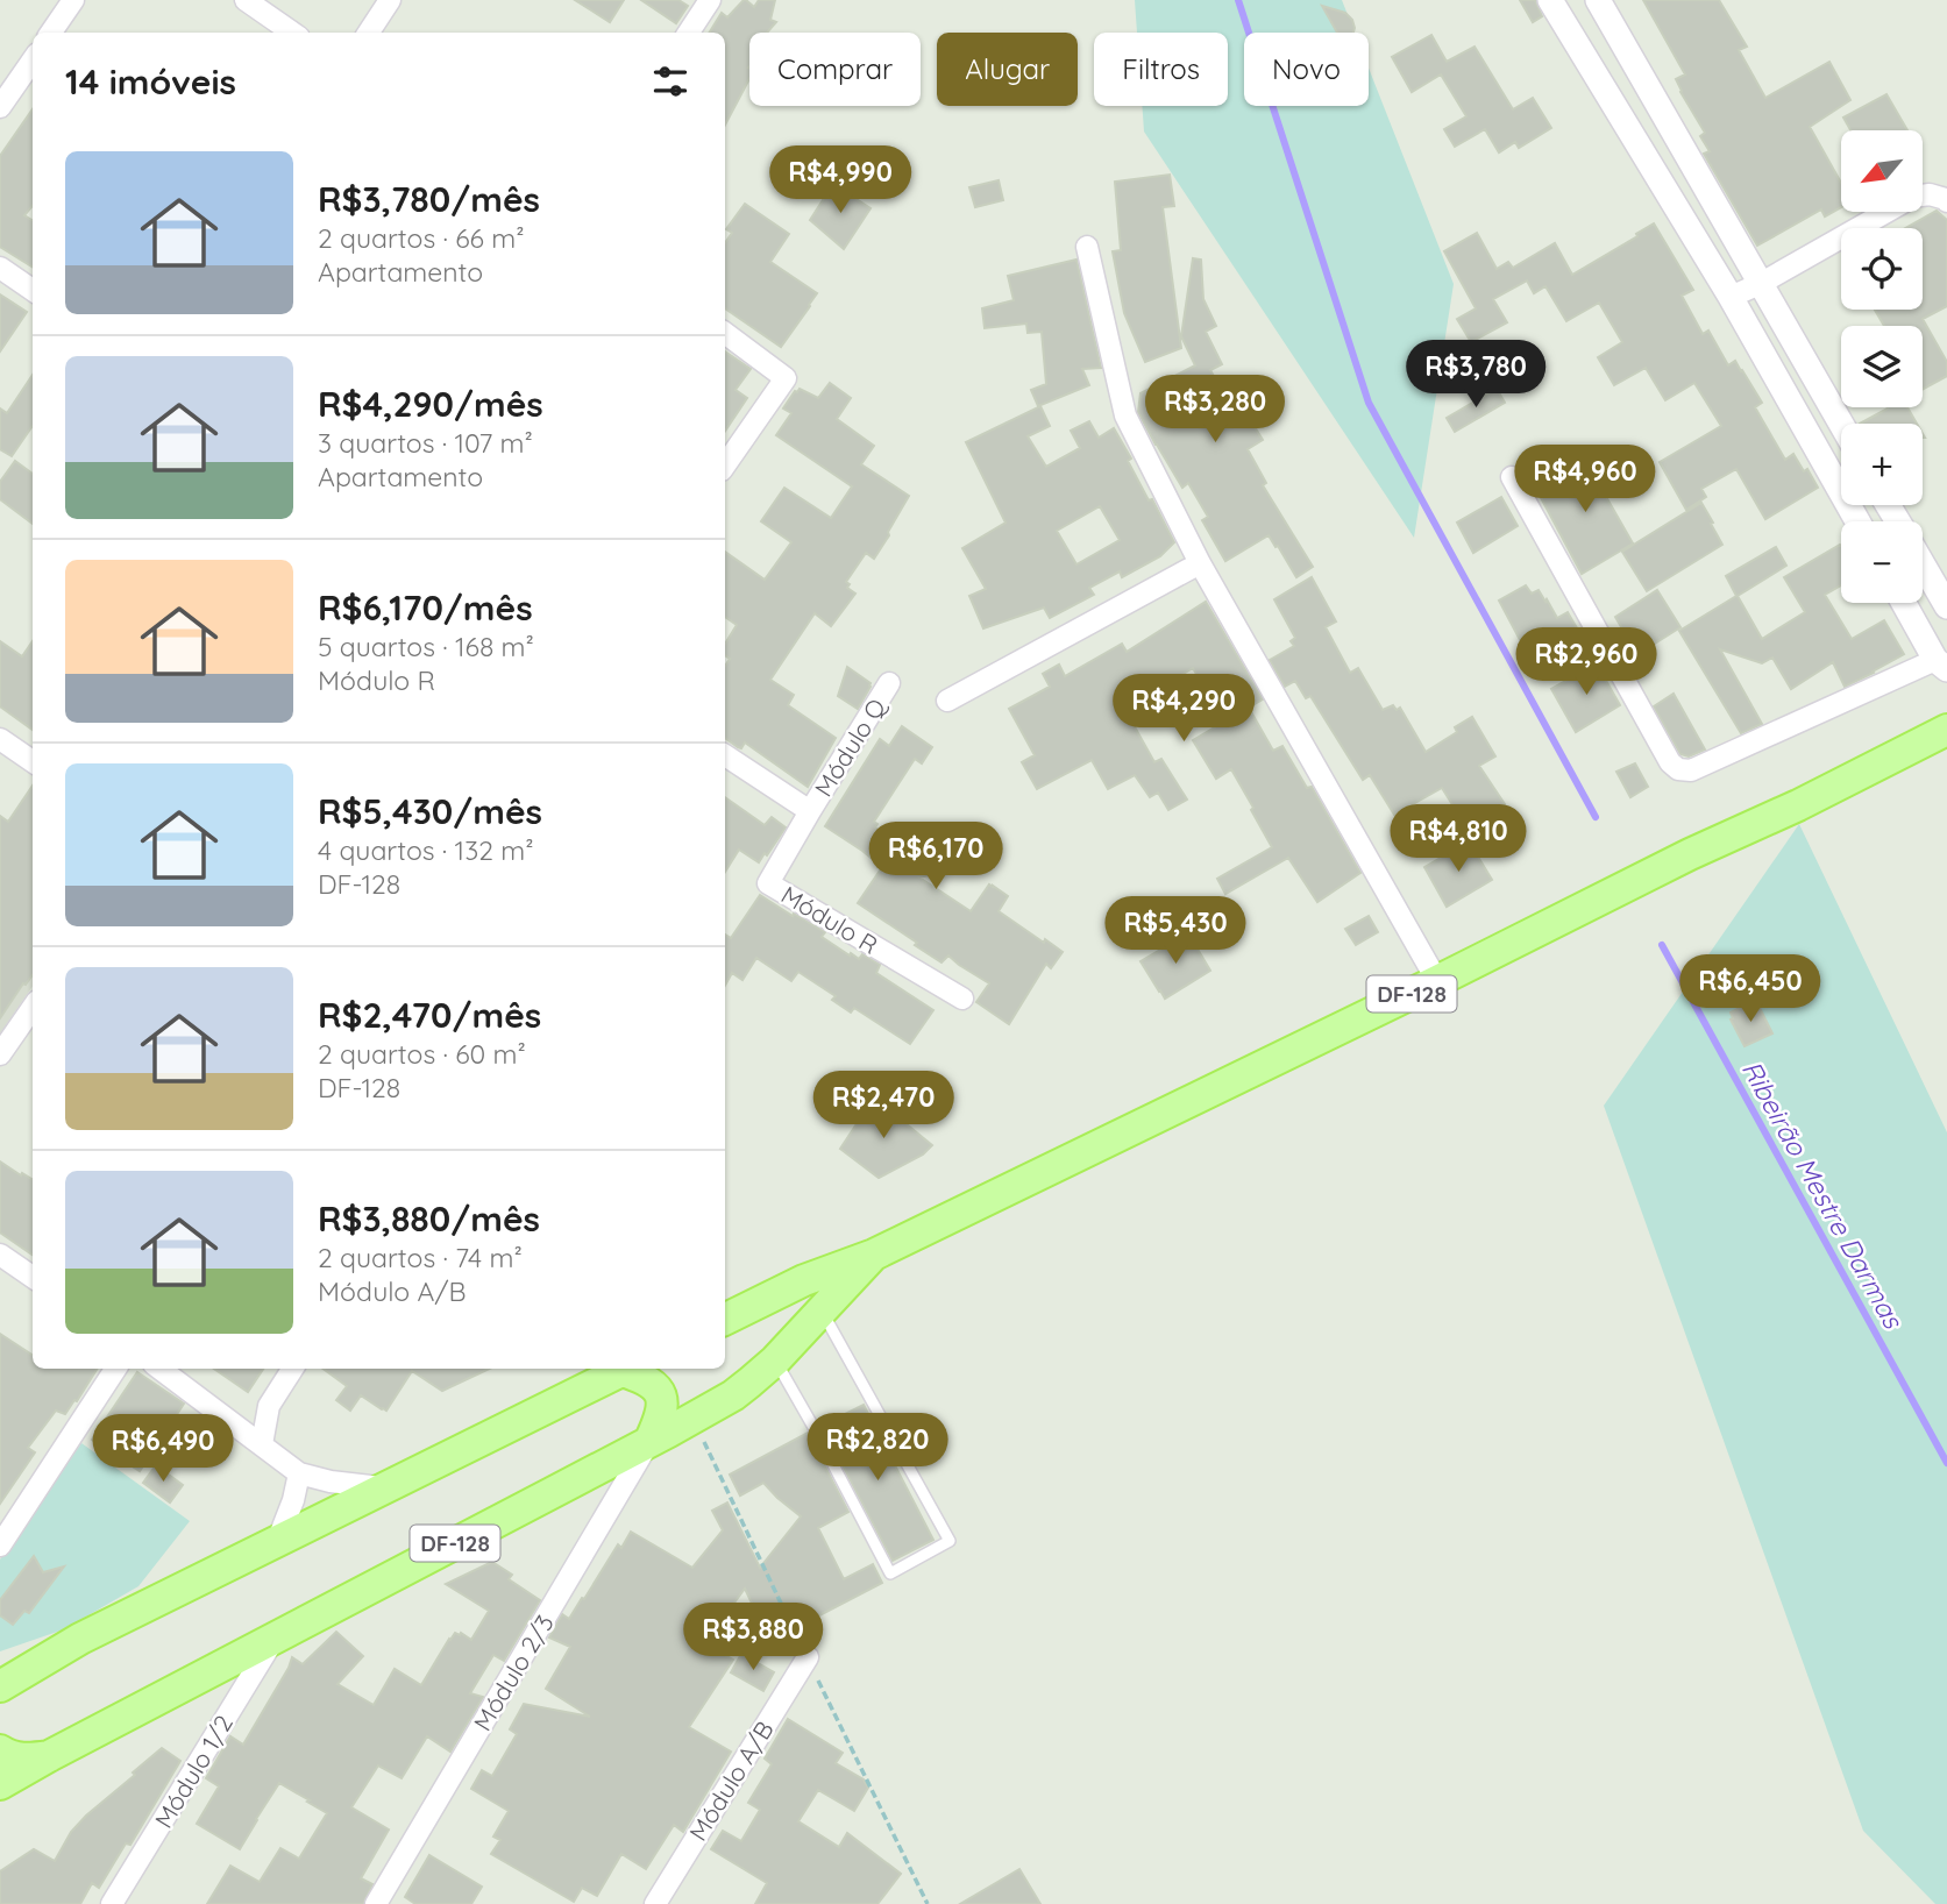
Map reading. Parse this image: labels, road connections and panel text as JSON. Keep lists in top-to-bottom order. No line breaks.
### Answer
{"streets":{"main road":["DF-128"],"street":["Módulo Q","Módulo R","Módulo 2/3","Módulo 1/2","Módulo A/B"]},"crossings":[["Módulo Q","Módulo R"],["DF-128","Módulo 2/3"],["DF-128","Módulo 1/2"]],"water":["Ribeirão Mestre Darmas"],"north":"bottom left","page":{"chip":["Comprar","Alugar","Filtros","Novo"],"heading":"14 imóveis","map_buttons":["+","−"],"list":[{"name":"R$3,780/mês","note":"2 quartos · 66 m² · Apartamento"},{"name":"R$4,290/mês","note":"3 quartos · 107 m² · Apartamento"},{"name":"R$6,170/mês","note":"5 quartos · 168 m² · Módulo R"},{"name":"R$5,430/mês","note":"4 quartos · 132 m² · DF-128"},{"name":"R$2,470/mês","note":"2 quartos · 60 m² · DF-128"},{"name":"R$3,880/mês","note":"2 quartos · 74 m² · Módulo A/B"}],"price":["R$4,990","R$3,780","R$3,280","R$4,960","R$2,960","R$4,290","R$4,810","R$6,170","R$5,430","R$6,450","R$2,470","R$2,820","R$6,490","R$3,880"]}}
